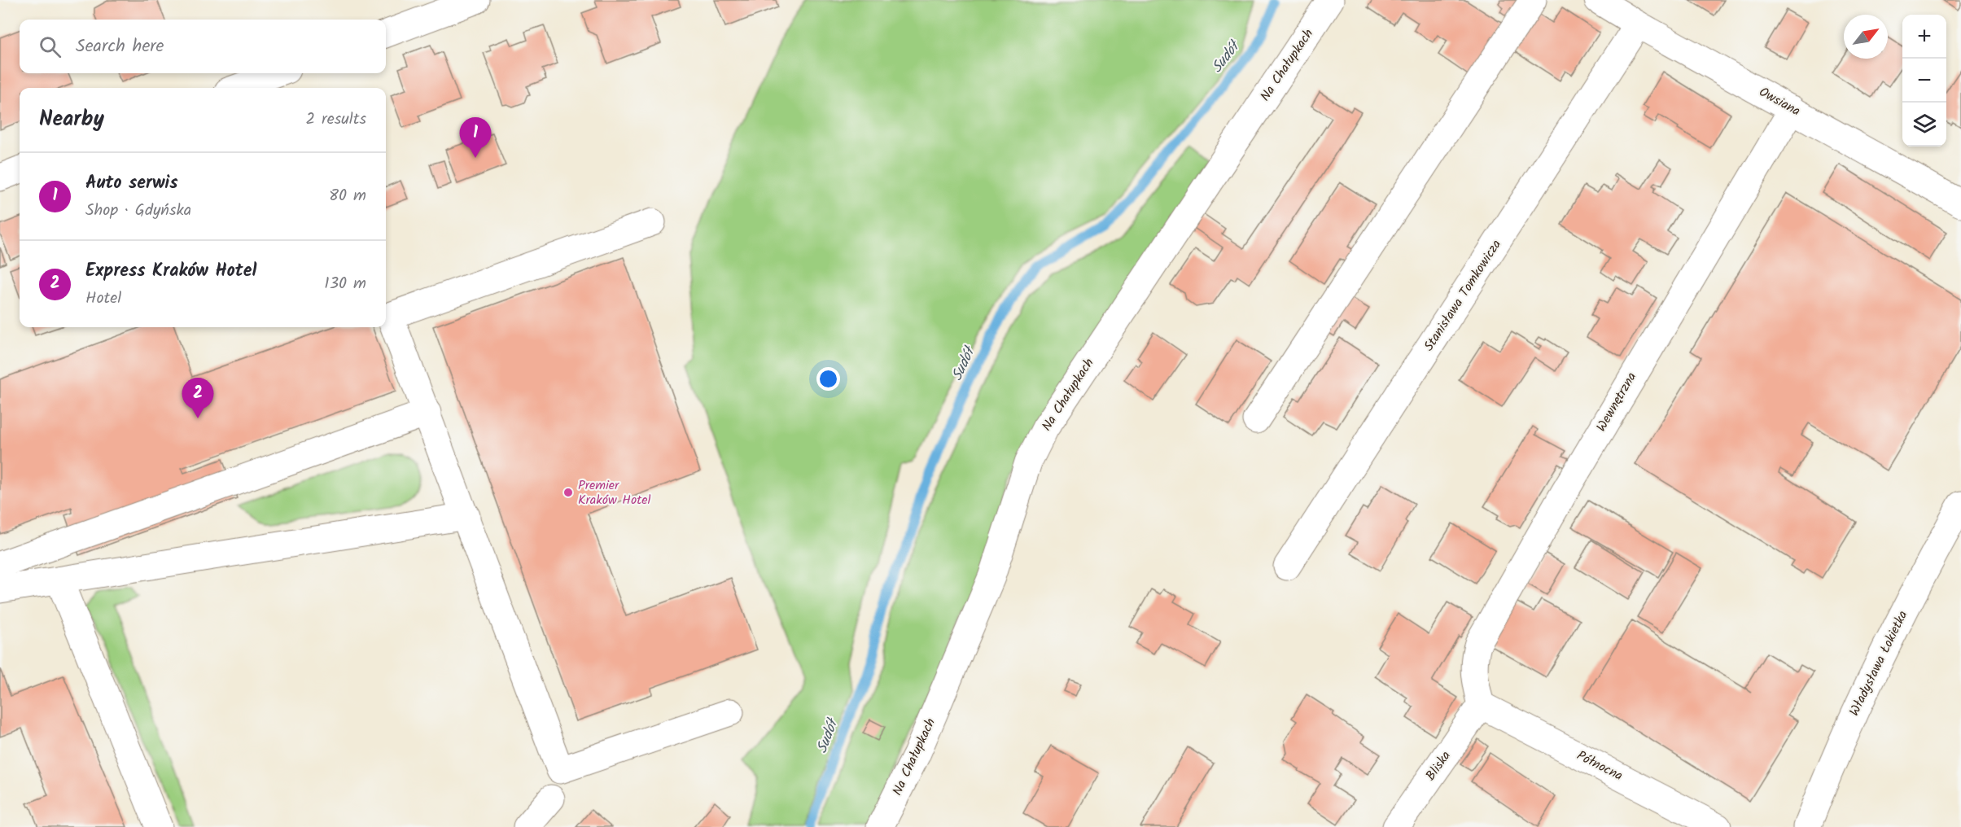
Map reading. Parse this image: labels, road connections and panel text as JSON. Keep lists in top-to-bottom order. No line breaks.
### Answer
{"streets":{"street":["Na Chałupkach","Owsiana","Stanisława Tomkowicza","Wewnętrzna","Władysława Łokietka","Bliska","Północna"]},"crossings":[["Owsiana","Stanisława Tomkowicza"],["Owsiana","Wewnętrzna"],["Wewnętrzna","Bliska"],["Wewnętrzna","Północna"],["Bliska","Północna"]],"water":["Sudół"],"places":["Premier Kraków Hotel"],"north":"top right","page":{"map_buttons":["+","−"],"search":"Search here","heading":["Nearby","2 results"],"pins":["1","2"],"list":[{"mark":"1","name":"Auto serwis","note":"Shop · Gdyńska","value":"80 m"},{"mark":"2","name":"Express Kraków Hotel","note":"Hotel","value":"130 m"}]}}
